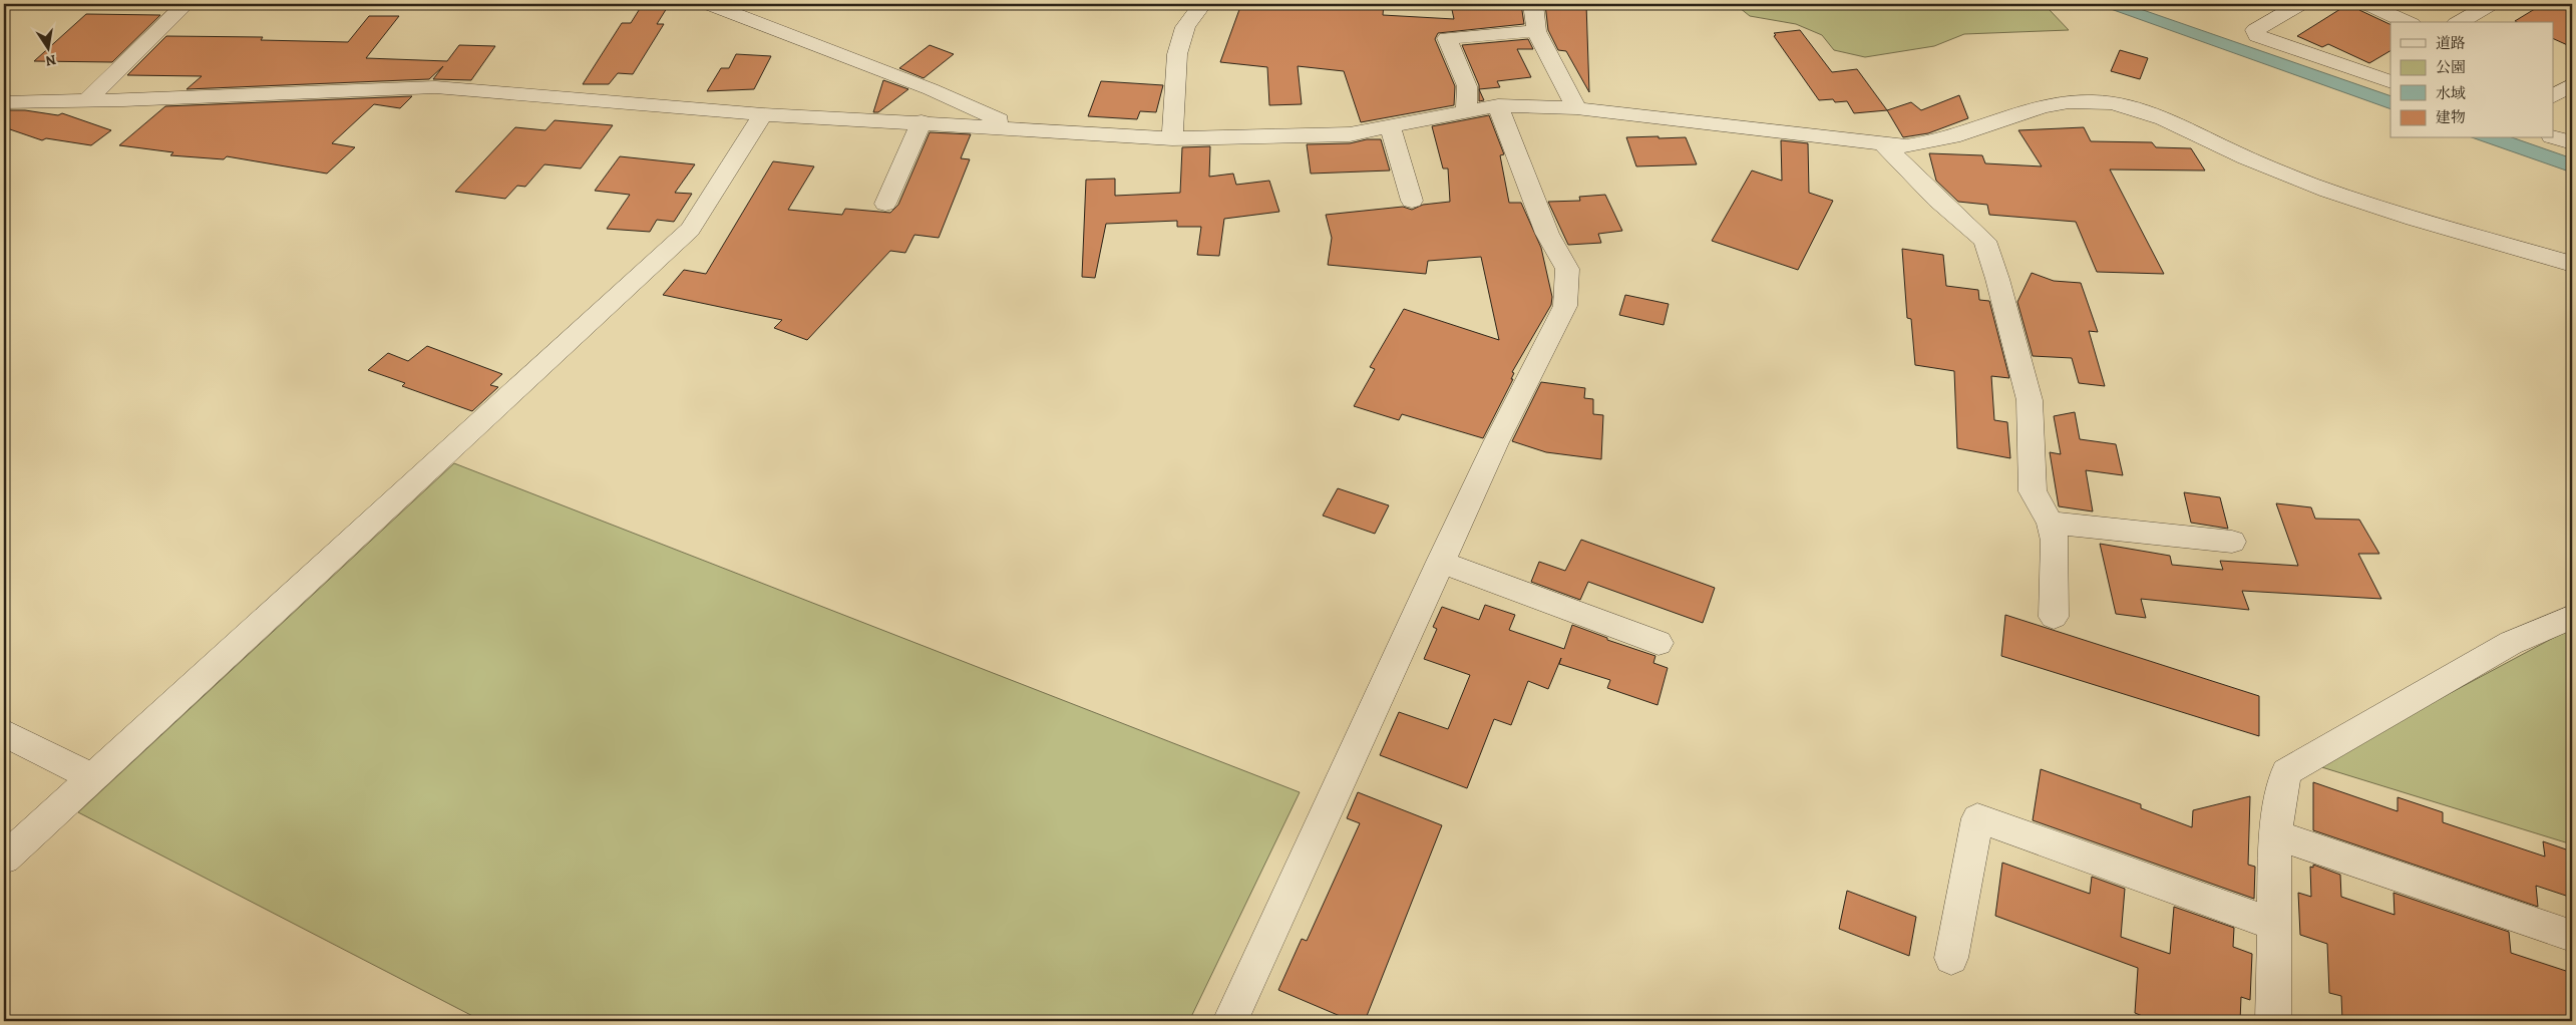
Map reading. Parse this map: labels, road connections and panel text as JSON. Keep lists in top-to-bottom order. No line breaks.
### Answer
{"legend":["道路","公園","水域","建物"],"north":"bottom"}
